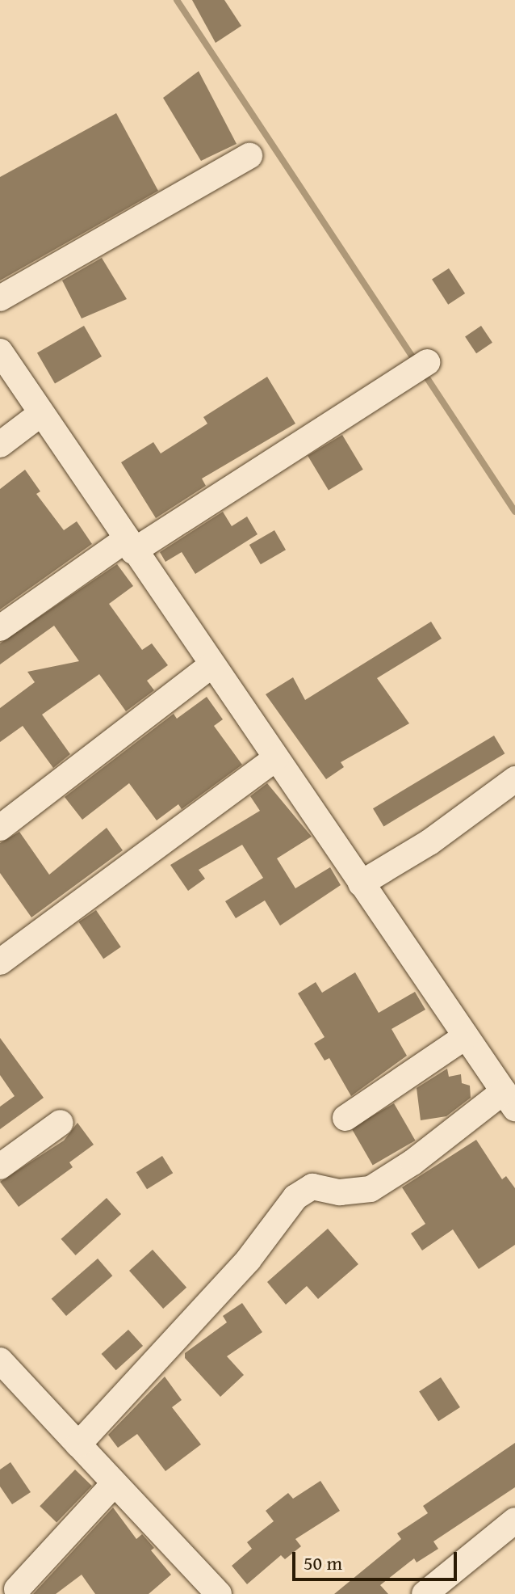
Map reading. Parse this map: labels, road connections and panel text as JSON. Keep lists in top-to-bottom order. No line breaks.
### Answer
{"scale_bar":"50 m"}
